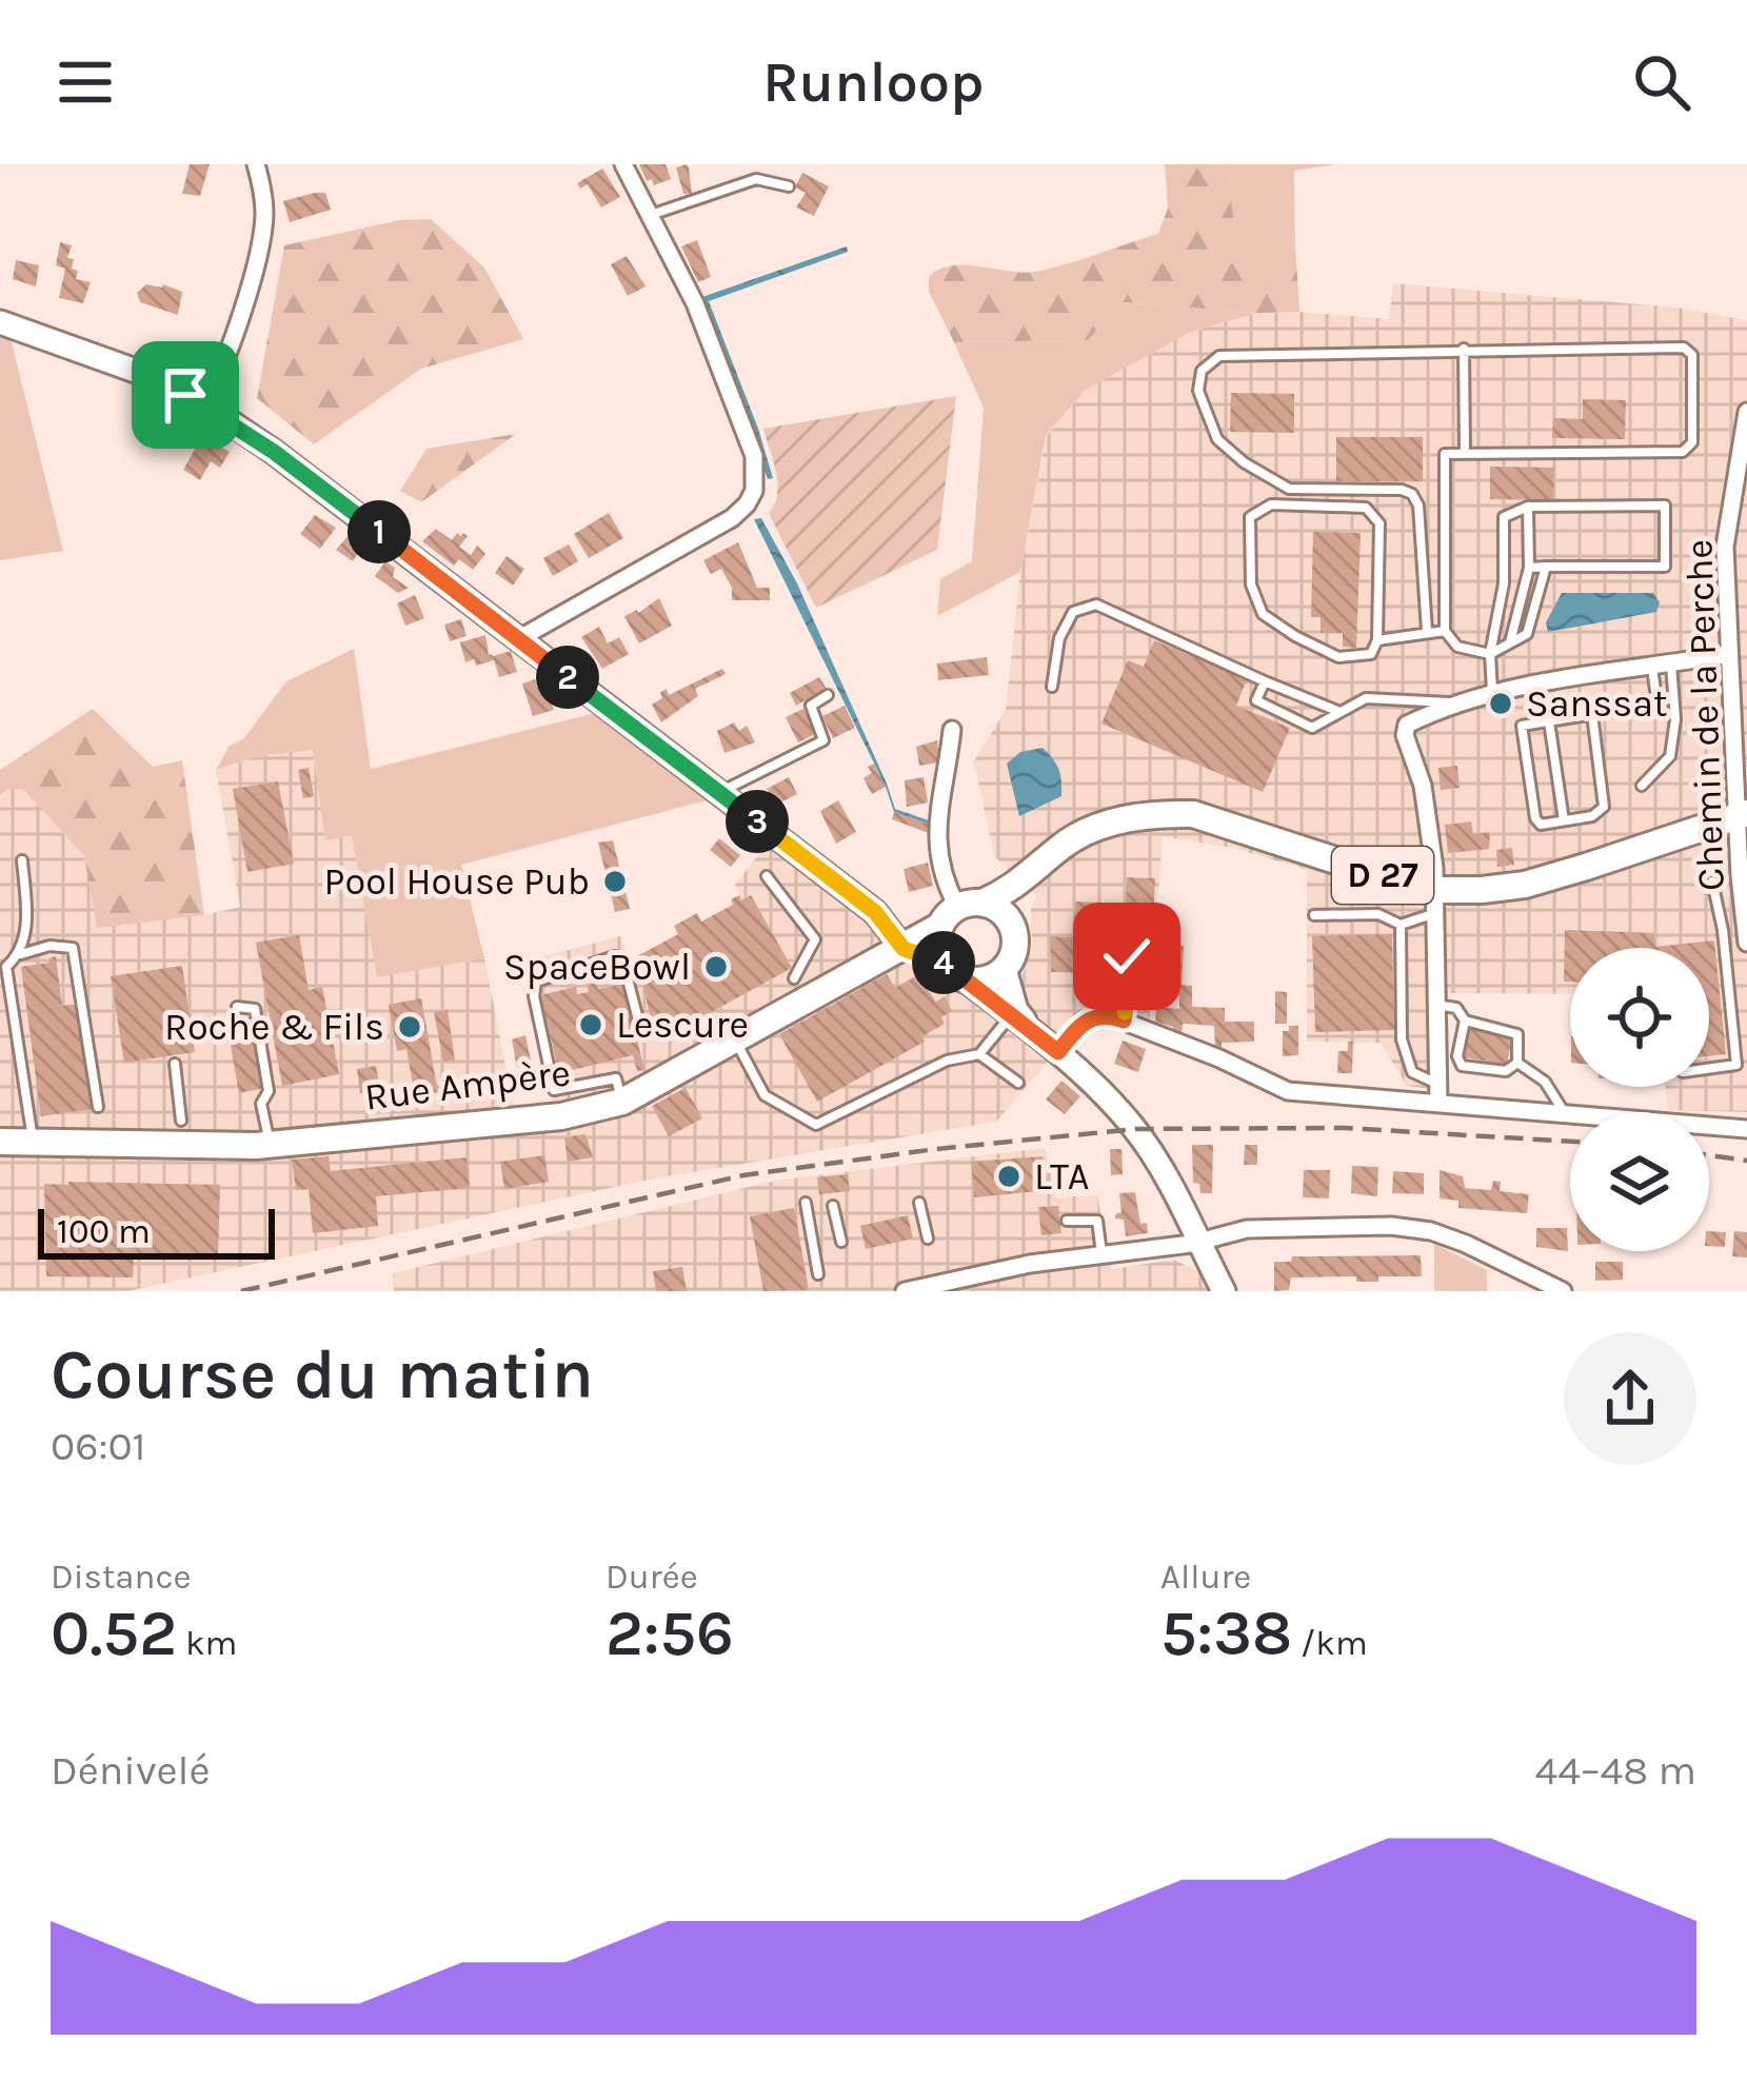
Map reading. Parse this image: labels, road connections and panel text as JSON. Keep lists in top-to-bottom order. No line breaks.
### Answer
{"streets":{"main road":["D 27","Rue Ampère"],"street":["Chemin de la Perche"]},"crossings":[["Chemin de la Perche","D 27"],["D 27","Rue Ampère"]],"places":["Sanssat","Pool House Pub","SpaceBowl","Lescure","Roche & Fils","LTA"],"scale_bar":"100 m","page":{"header":"Runloop","pins":["1","2","3","4"],"scale":"100 m","heading":["Course du matin","06:01"],"stats":[["Distance","0.52 km"],["Durée","2:56"],["Allure","5:38 /km"]],"chart":["Dénivelé","44–48 m"]}}
